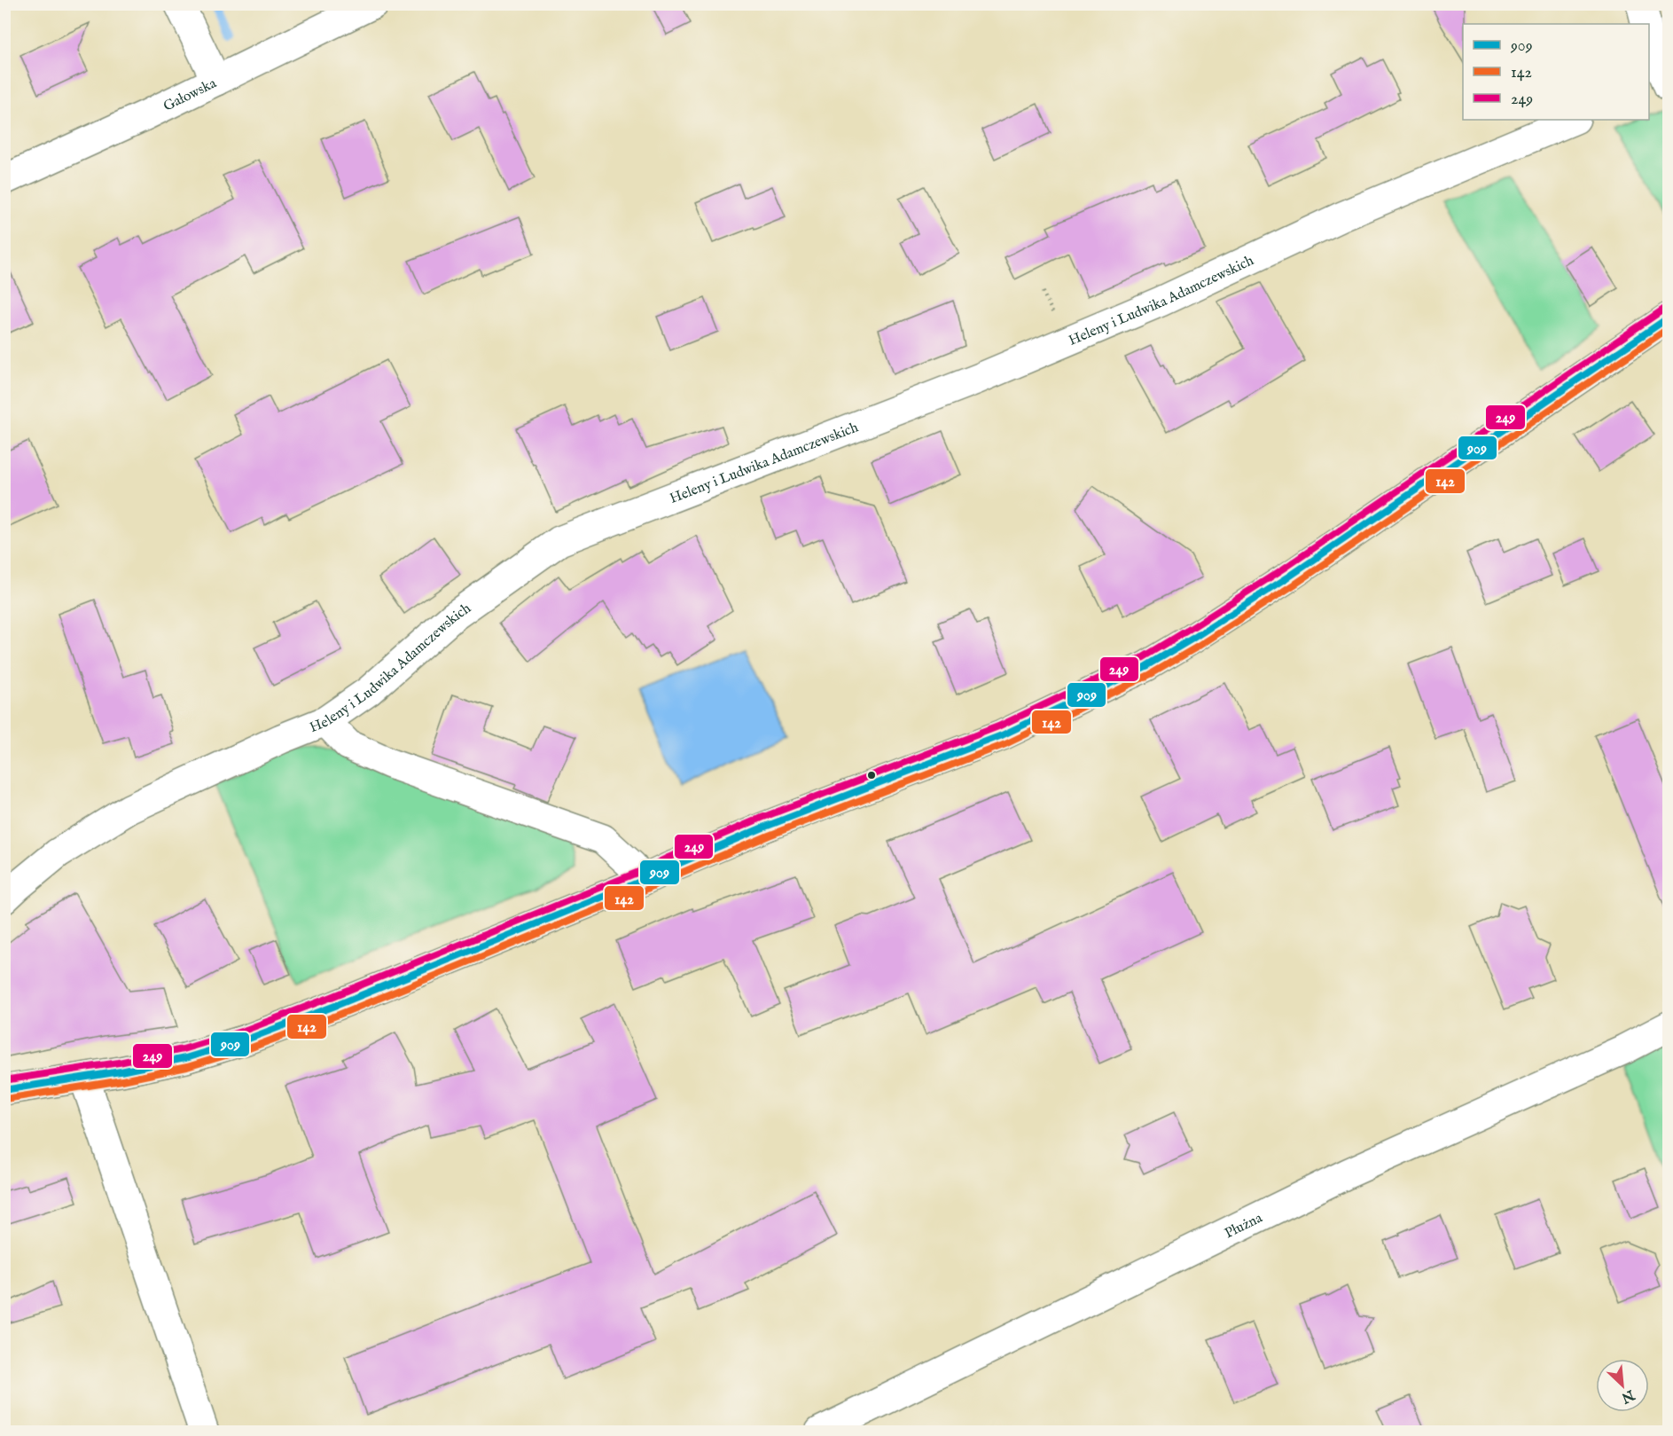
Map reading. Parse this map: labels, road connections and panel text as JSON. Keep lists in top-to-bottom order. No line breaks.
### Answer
{"streets":{"street":["Gałowska","Heleny i Ludwika Adamczewskich","Płużna"]},"lines":["transit line 249","transit line 909","transit line 142"],"legend":["909","142","249"],"north":"bottom right"}
